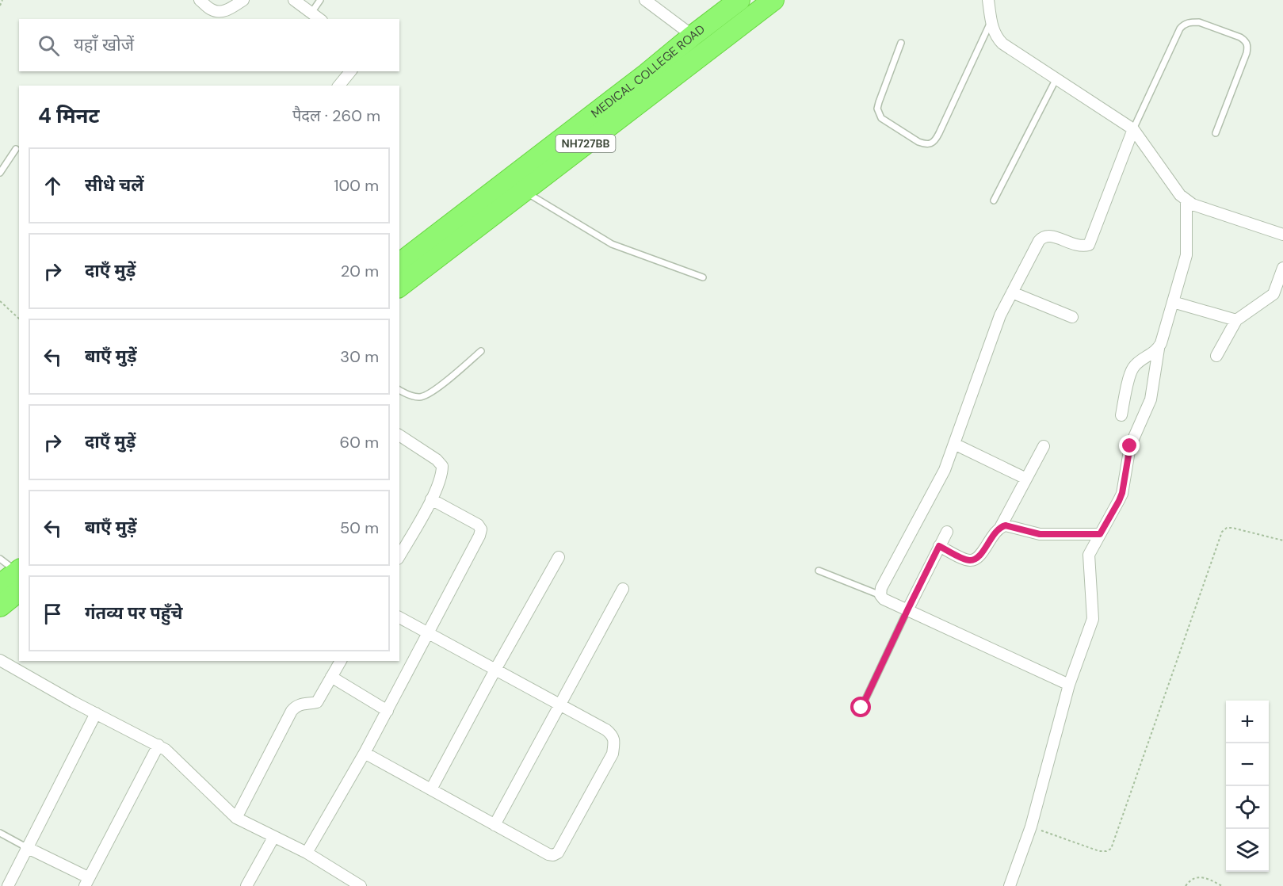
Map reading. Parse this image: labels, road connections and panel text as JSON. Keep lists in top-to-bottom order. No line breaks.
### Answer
{"streets":{"highway":["MEDICAL COLLEGE ROAD","NH727BB"]},"page":{"search":"यहाँ खोजें","heading":["4 मिनट","पैदल · 260 m"],"list":[["सीधे चलें","100 m"],["दाएँ मुड़ें","20 m"],["बाएँ मुड़ें","30 m"],["दाएँ मुड़ें","60 m"],["बाएँ मुड़ें","50 m"],"गंतव्य पर पहुँचे"],"map_buttons":["+","−"]}}
